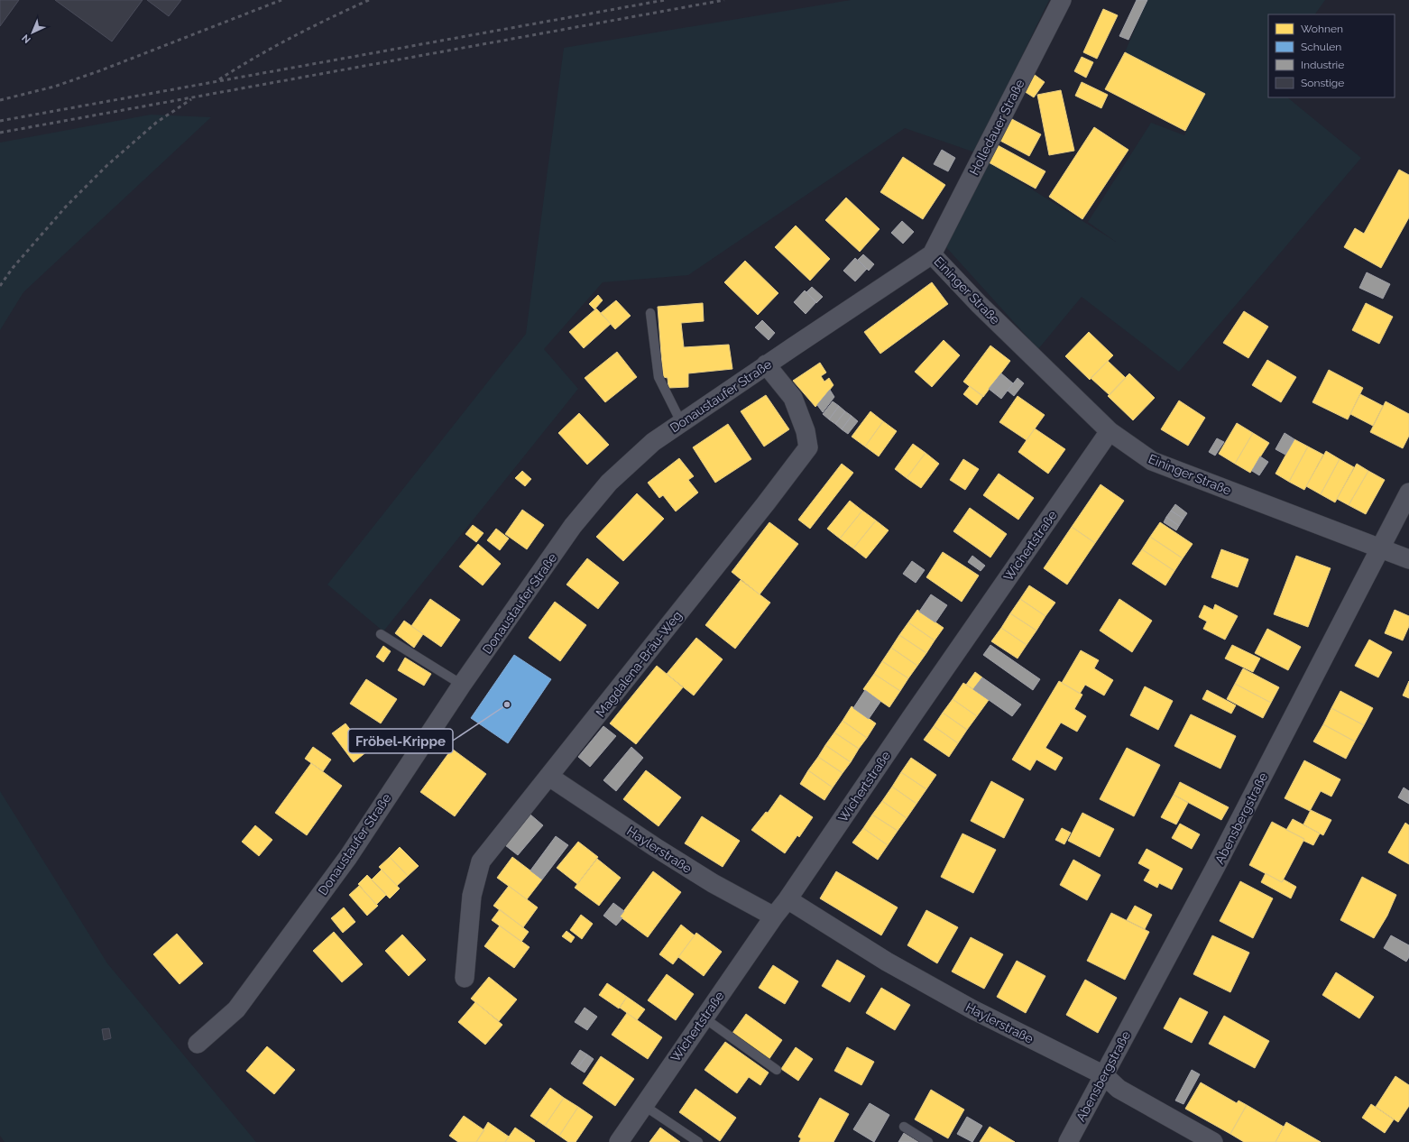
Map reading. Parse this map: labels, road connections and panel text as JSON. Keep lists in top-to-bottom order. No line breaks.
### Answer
{"streets":{"street":["Holledauer Straße","Eininger Straße","Donaustaufer Straße","Wichertstraße","Magdalena-Bräu-Weg","Abensbergstraße","Haylerstraße"]},"crossings":[["Holledauer Straße","Eininger Straße"],["Holledauer Straße","Donaustaufer Straße"],["Eininger Straße","Donaustaufer Straße"],["Eininger Straße","Wichertstraße"],["Eininger Straße","Abensbergstraße"],["Donaustaufer Straße","Magdalena-Bräu-Weg"],["Wichertstraße","Haylerstraße"],["Magdalena-Bräu-Weg","Haylerstraße"],["Abensbergstraße","Haylerstraße"]],"places":["Fröbel-Krippe"],"legend":["Wohnen","Schulen","Industrie","Sonstige"],"north":"bottom left"}
